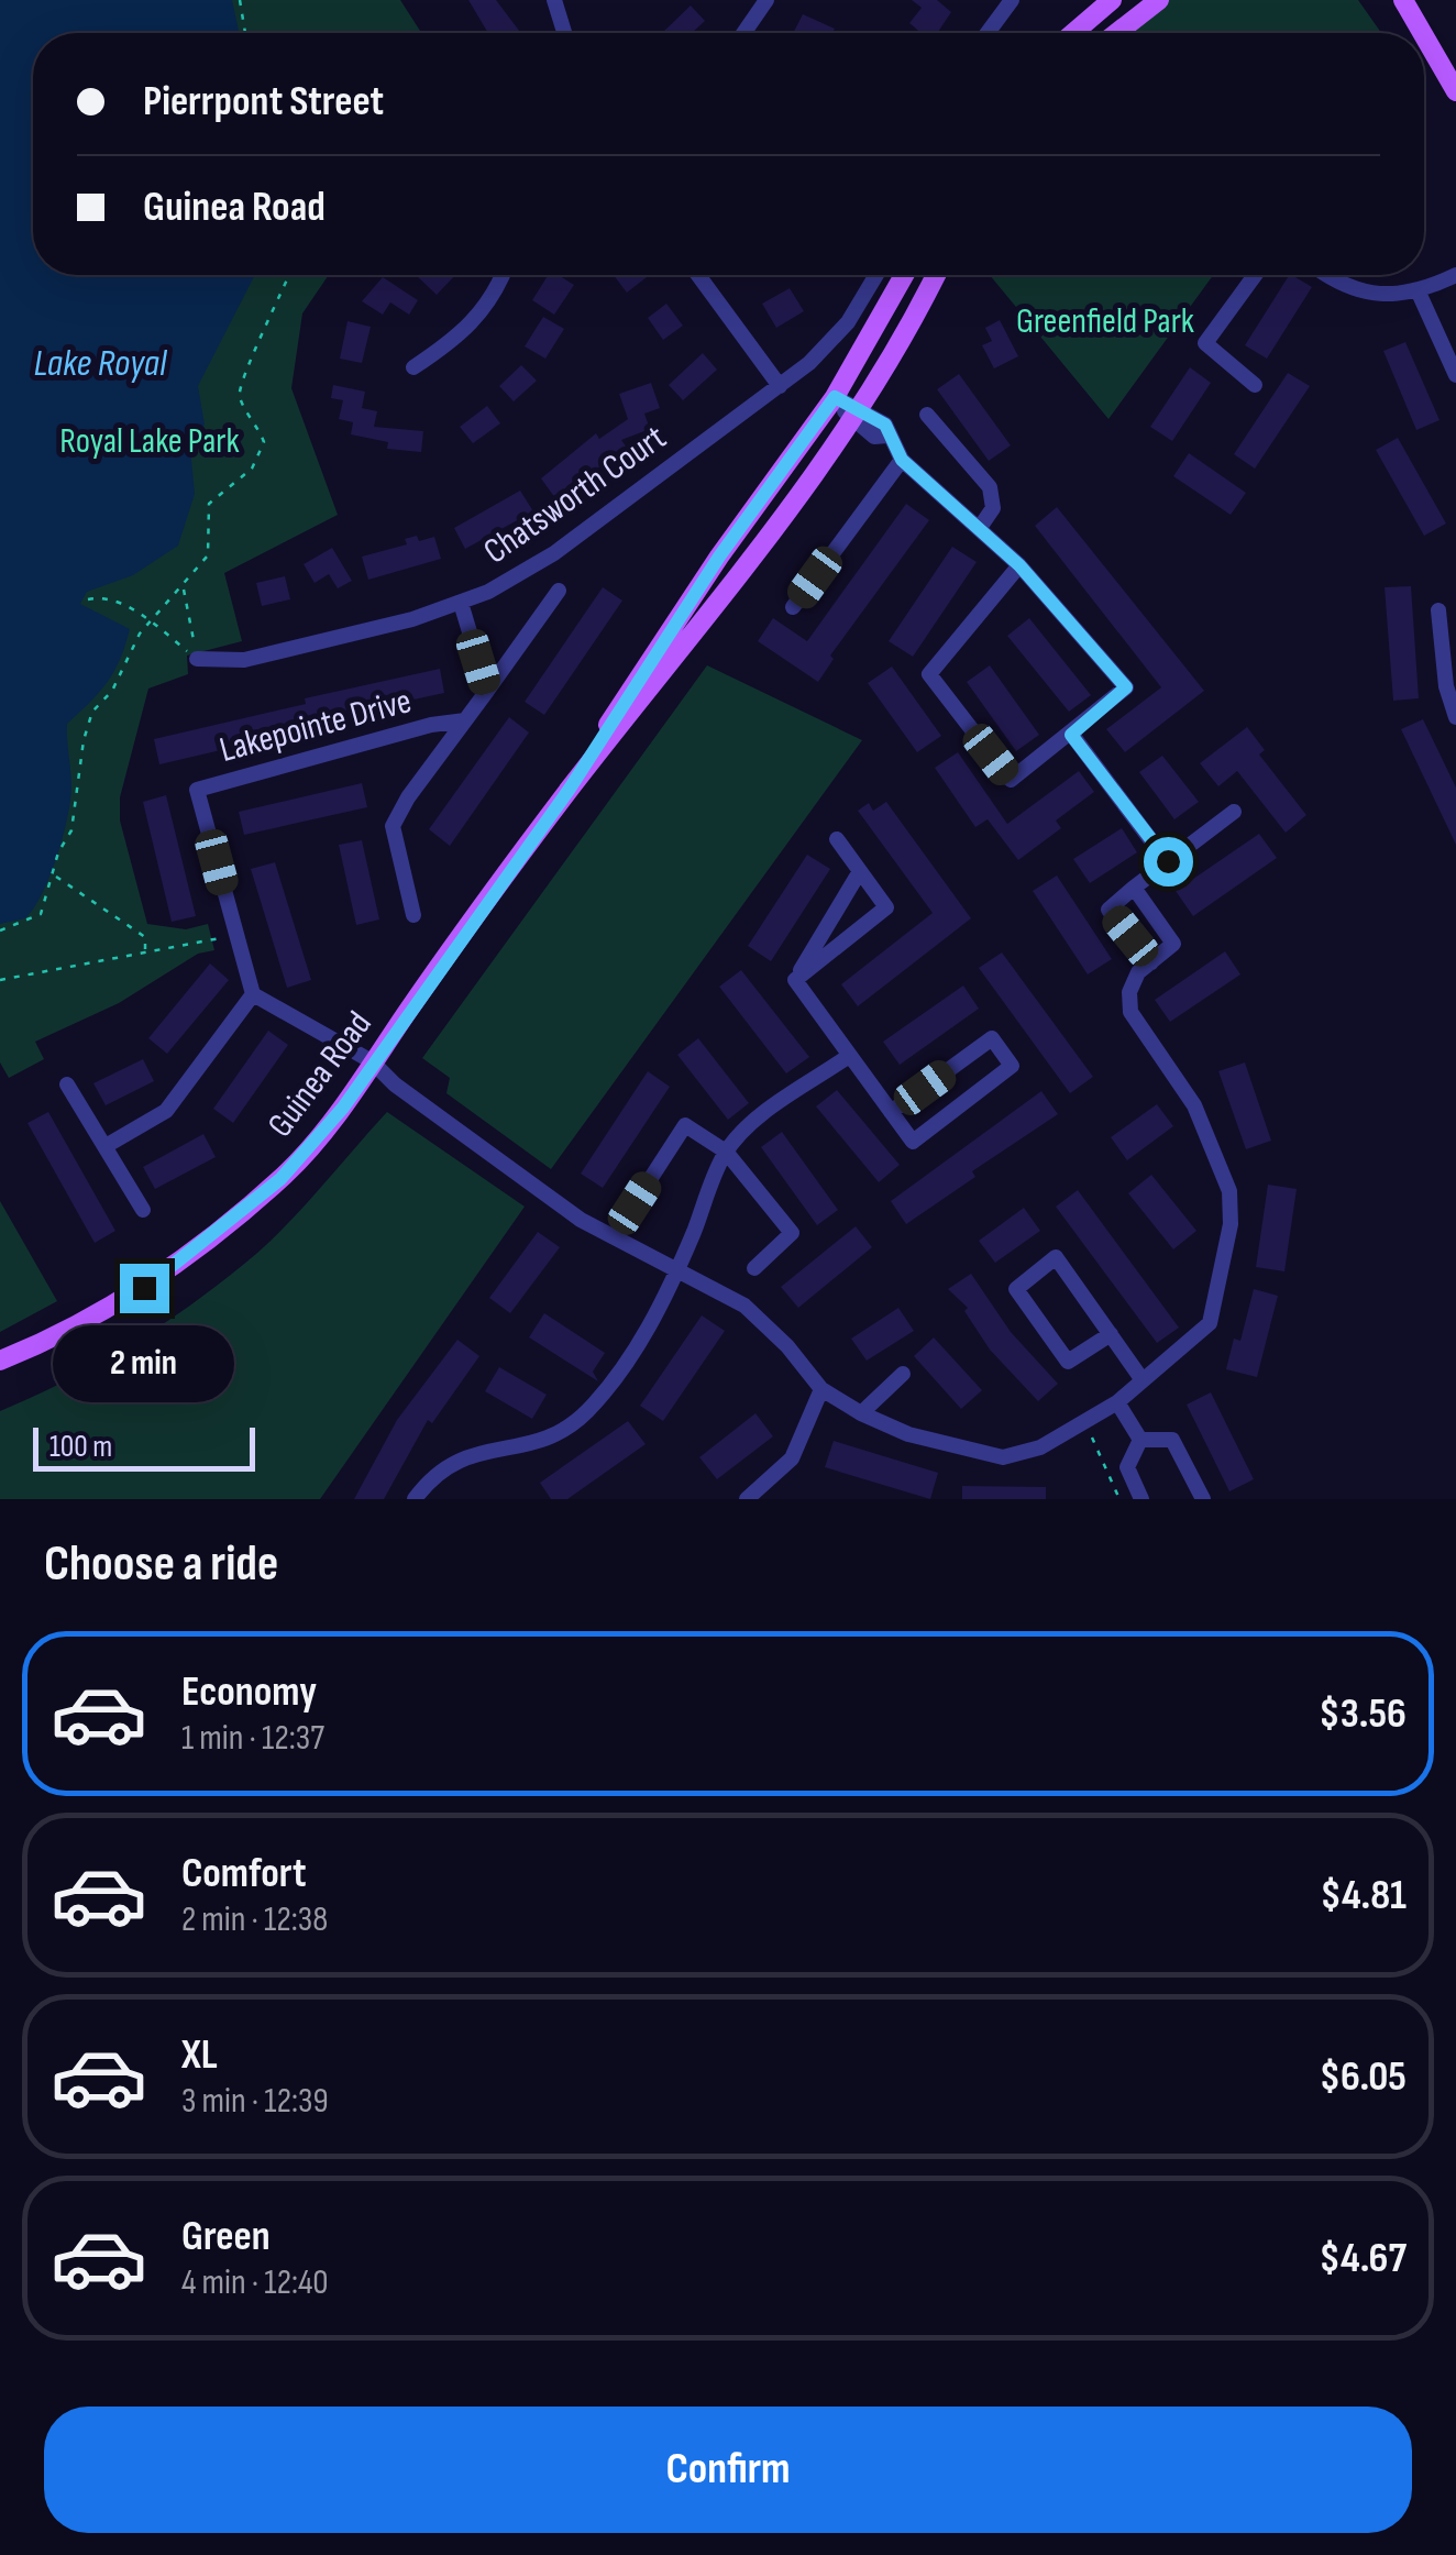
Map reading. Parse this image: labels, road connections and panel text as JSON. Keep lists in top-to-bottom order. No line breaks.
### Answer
{"streets":{"main road":["Guinea Road"],"street":["Chatsworth Court","Lakepointe Drive"]},"water":["Lake Royal"],"parks":["Greenfield Park","Royal Lake Park"],"scale_bar":"100 m","page":{"banner":["Pierrpont Street","Guinea Road"],"bubble":"2 min","scale":"100 m","heading":"Choose a ride","list":[{"name":"Economy","note":"1 min · 12:37","value":"$3.56"},{"name":"Comfort","note":"2 min · 12:38","value":"$4.81"},{"name":"XL","note":"3 min · 12:39","value":"$6.05"},{"name":"Green","note":"4 min · 12:40","value":"$4.67"}],"buttons":"Confirm"}}
